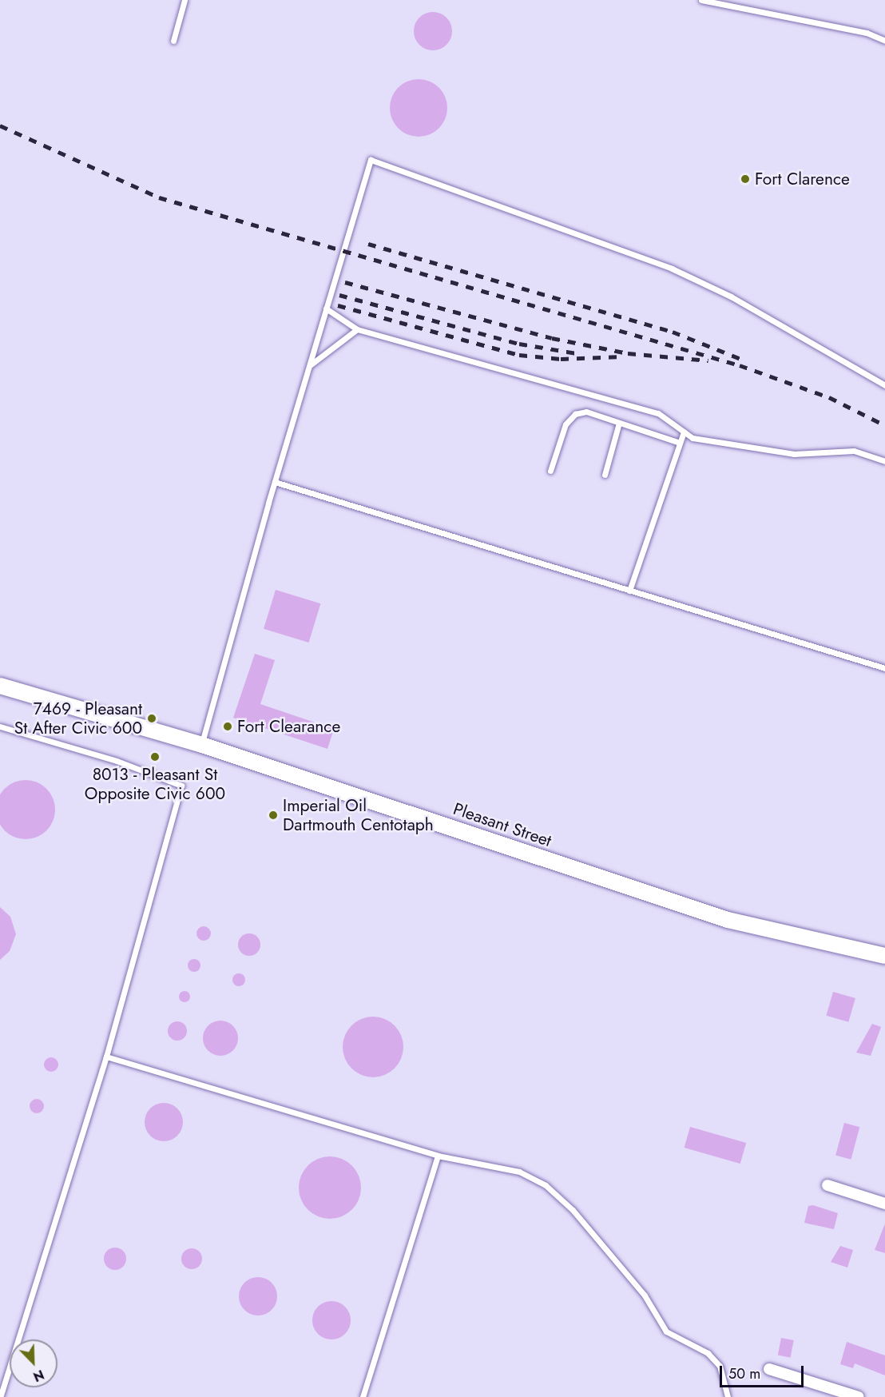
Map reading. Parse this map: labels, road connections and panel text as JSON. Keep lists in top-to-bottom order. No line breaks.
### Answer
{"streets":{"main road":["Pleasant Street"]},"places":["Fort Clarence","7469 - Pleasant St After Civic 600","Fort Clearance","8013 - Pleasant St Opposite Civic 600","Imperial Oil Dartmouth Centotaph"],"scale_bar":"50 m","north":"bottom right"}
